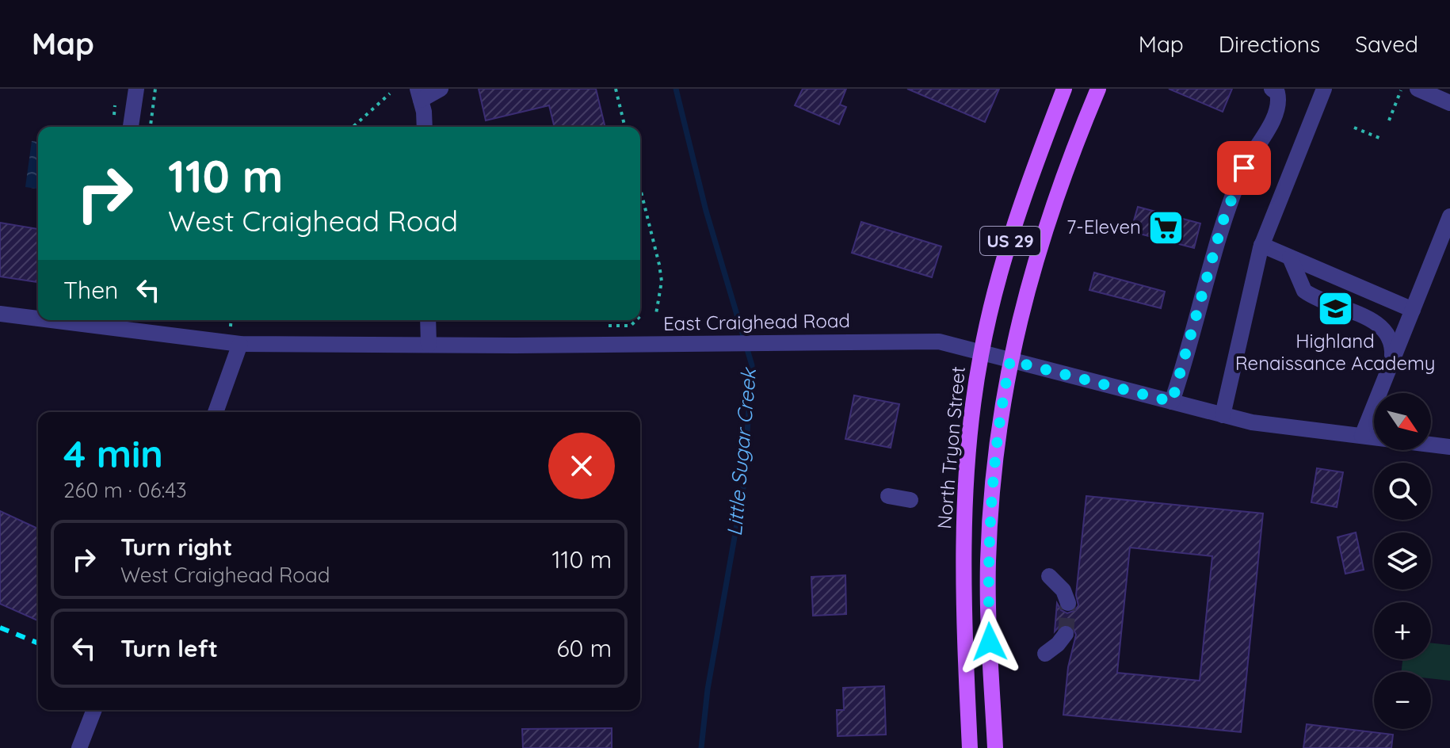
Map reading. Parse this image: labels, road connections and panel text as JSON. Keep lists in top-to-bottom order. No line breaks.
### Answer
{"streets":{"main road":["US 29","North Tryon Street"],"street":["East Craighead Road"]},"crossings":[["US 29","East Craighead Road"],["East Craighead Road","North Tryon Street"]],"water":["Little Sugar Creek"],"places":{"supermarket":["7-Eleven"],"school or university":["Highland Renaissance Academy"]},"north":"bottom right","page":{"header":"Map","nav":["Map","Directions","Saved"],"turn":["110 m","West Craighead Road"],"then":"Then","map_buttons":["+","−"],"heading":["4 min","260 m · 06:43"],"list":[{"name":"Turn right","note":"West Craighead Road","value":"110 m"},{"name":"Turn left","value":"60 m"}]}}
